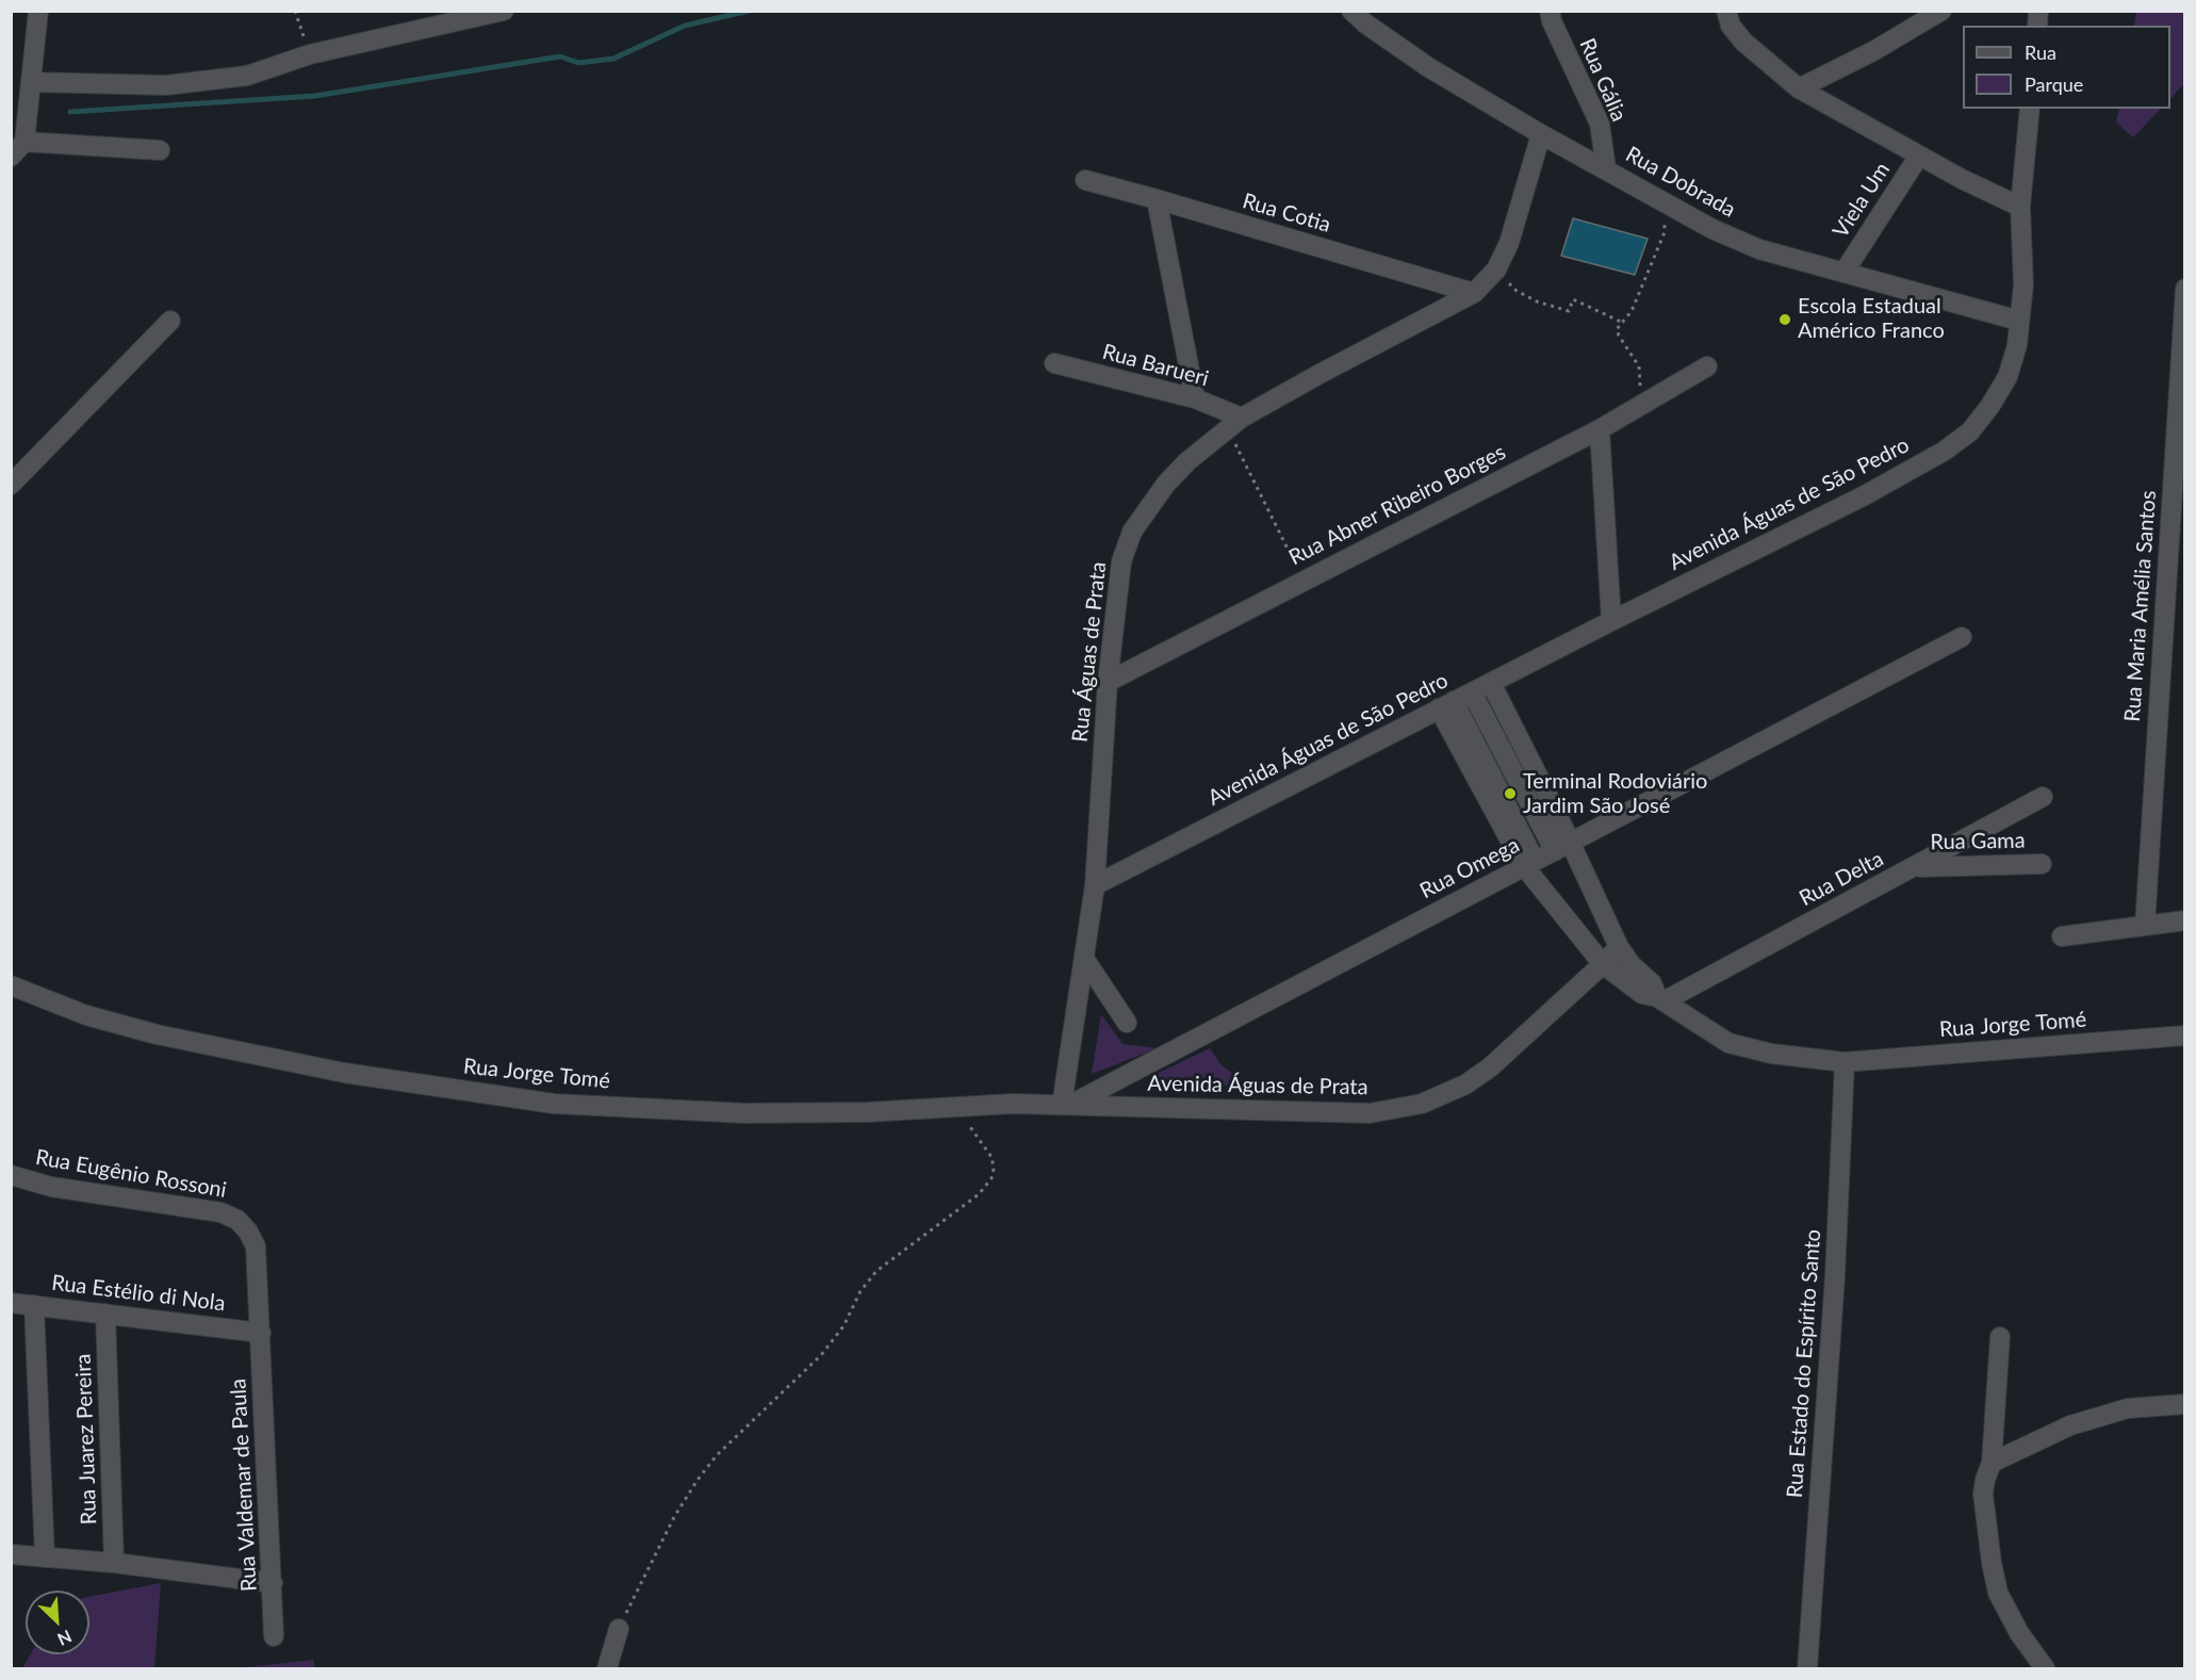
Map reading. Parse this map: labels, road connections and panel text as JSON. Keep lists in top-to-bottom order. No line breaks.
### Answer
{"streets":{"street":["Rua Gália","Rua Dobrada","Viela Um","Rua Cotia","Rua Barueri","Avenida Águas de São Pedro","Rua Abner Ribeiro Borges","Rua Maria Amélia Santos","Rua Águas de Prata","Rua Gama","Rua Omega","Rua Delta","Rua Jorge Tomé","Avenida Águas de Prata","Rua Eugênio Rossoni","Rua Estélio di Nola","Rua Estado do Espírito Santo","Rua Juarez Pereira","Rua Valdemar de Paula"]},"crossings":[["Rua Gália","Rua Dobrada"],["Rua Dobrada","Viela Um"],["Rua Dobrada","Avenida Águas de São Pedro"],["Rua Dobrada","Rua Águas de Prata"],["Rua Cotia","Rua Águas de Prata"],["Rua Barueri","Rua Águas de Prata"],["Avenida Águas de São Pedro","Rua Águas de Prata"],["Rua Abner Ribeiro Borges","Rua Águas de Prata"],["Rua Águas de Prata","Rua Omega"],["Rua Águas de Prata","Rua Jorge Tomé"],["Rua Águas de Prata","Avenida Águas de Prata"],["Rua Gama","Rua Delta"],["Rua Omega","Rua Jorge Tomé"],["Rua Omega","Avenida Águas de Prata"],["Rua Jorge Tomé","Avenida Águas de Prata"],["Rua Jorge Tomé","Rua Estado do Espírito Santo"],["Rua Eugênio Rossoni","Rua Estélio di Nola"],["Rua Eugênio Rossoni","Rua Valdemar de Paula"],["Rua Estélio di Nola","Rua Juarez Pereira"],["Rua Estélio di Nola","Rua Valdemar de Paula"]],"places":["Escola Estadual Américo Franco","Terminal Rodoviário Jardim São José"],"legend":["Rua","Parque"],"north":"bottom right"}
